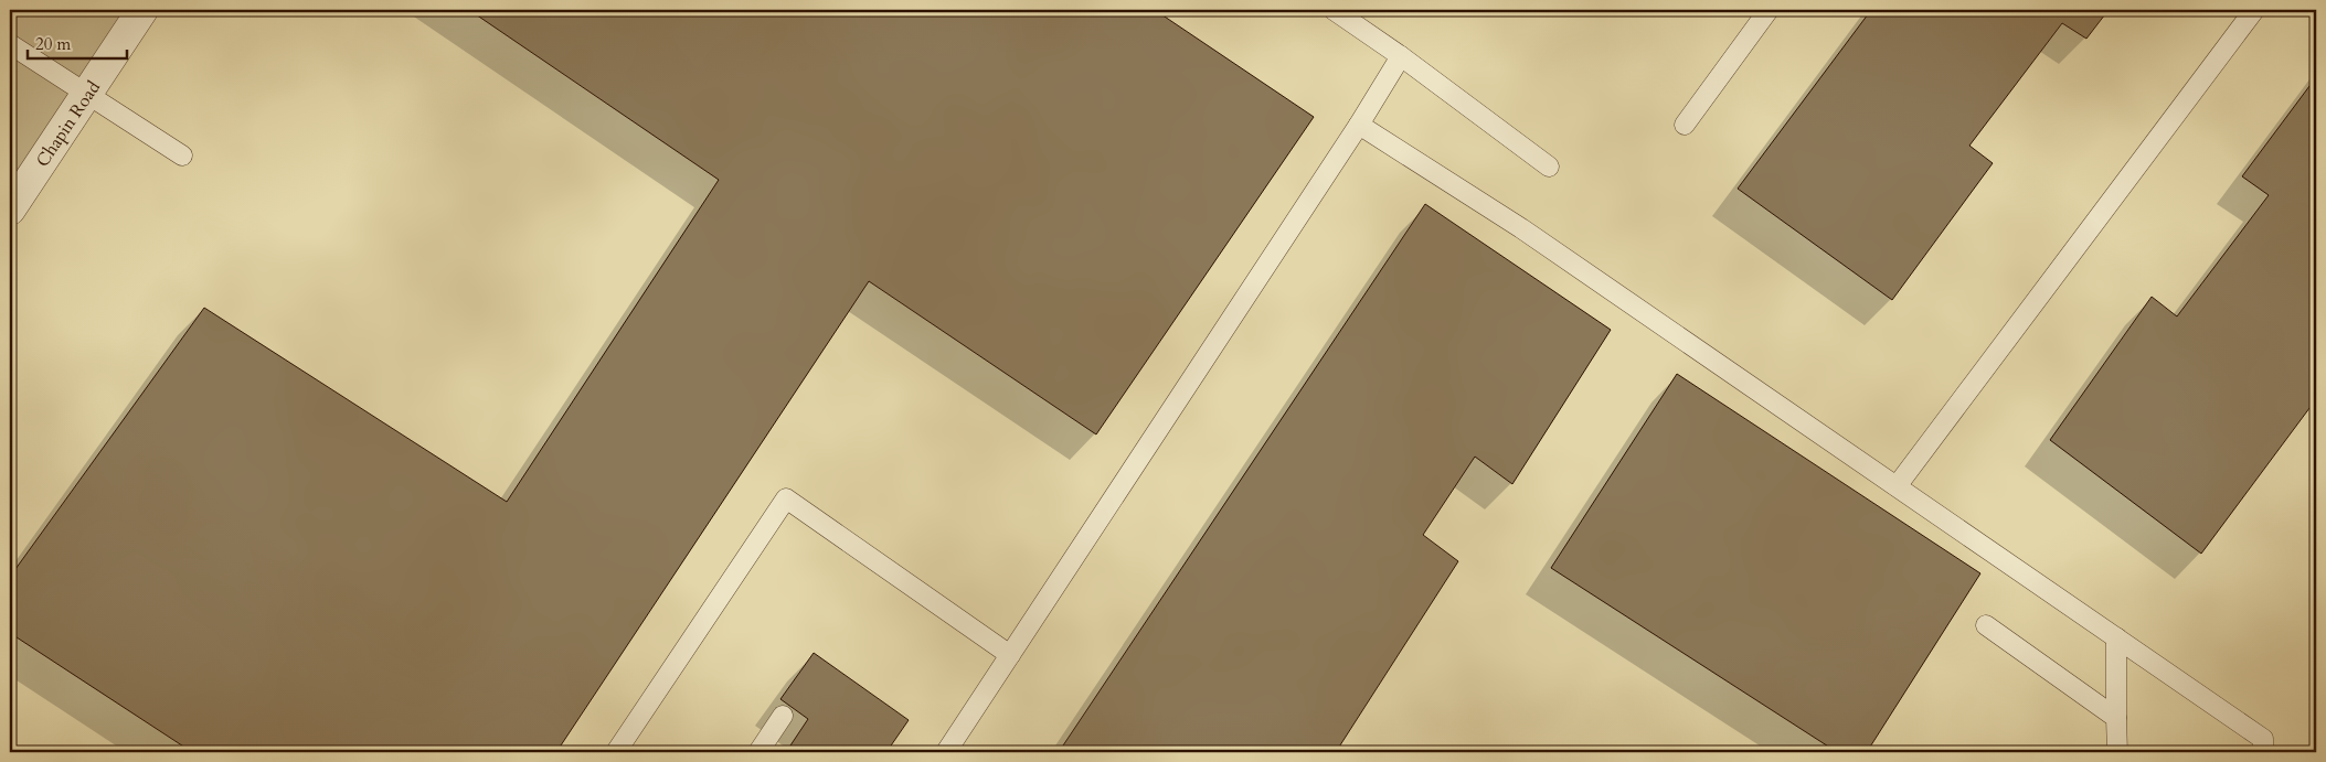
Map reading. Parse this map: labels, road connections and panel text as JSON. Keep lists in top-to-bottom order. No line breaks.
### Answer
{"streets":{"street":["Chapin Road"]},"scale_bar":"20 m"}
